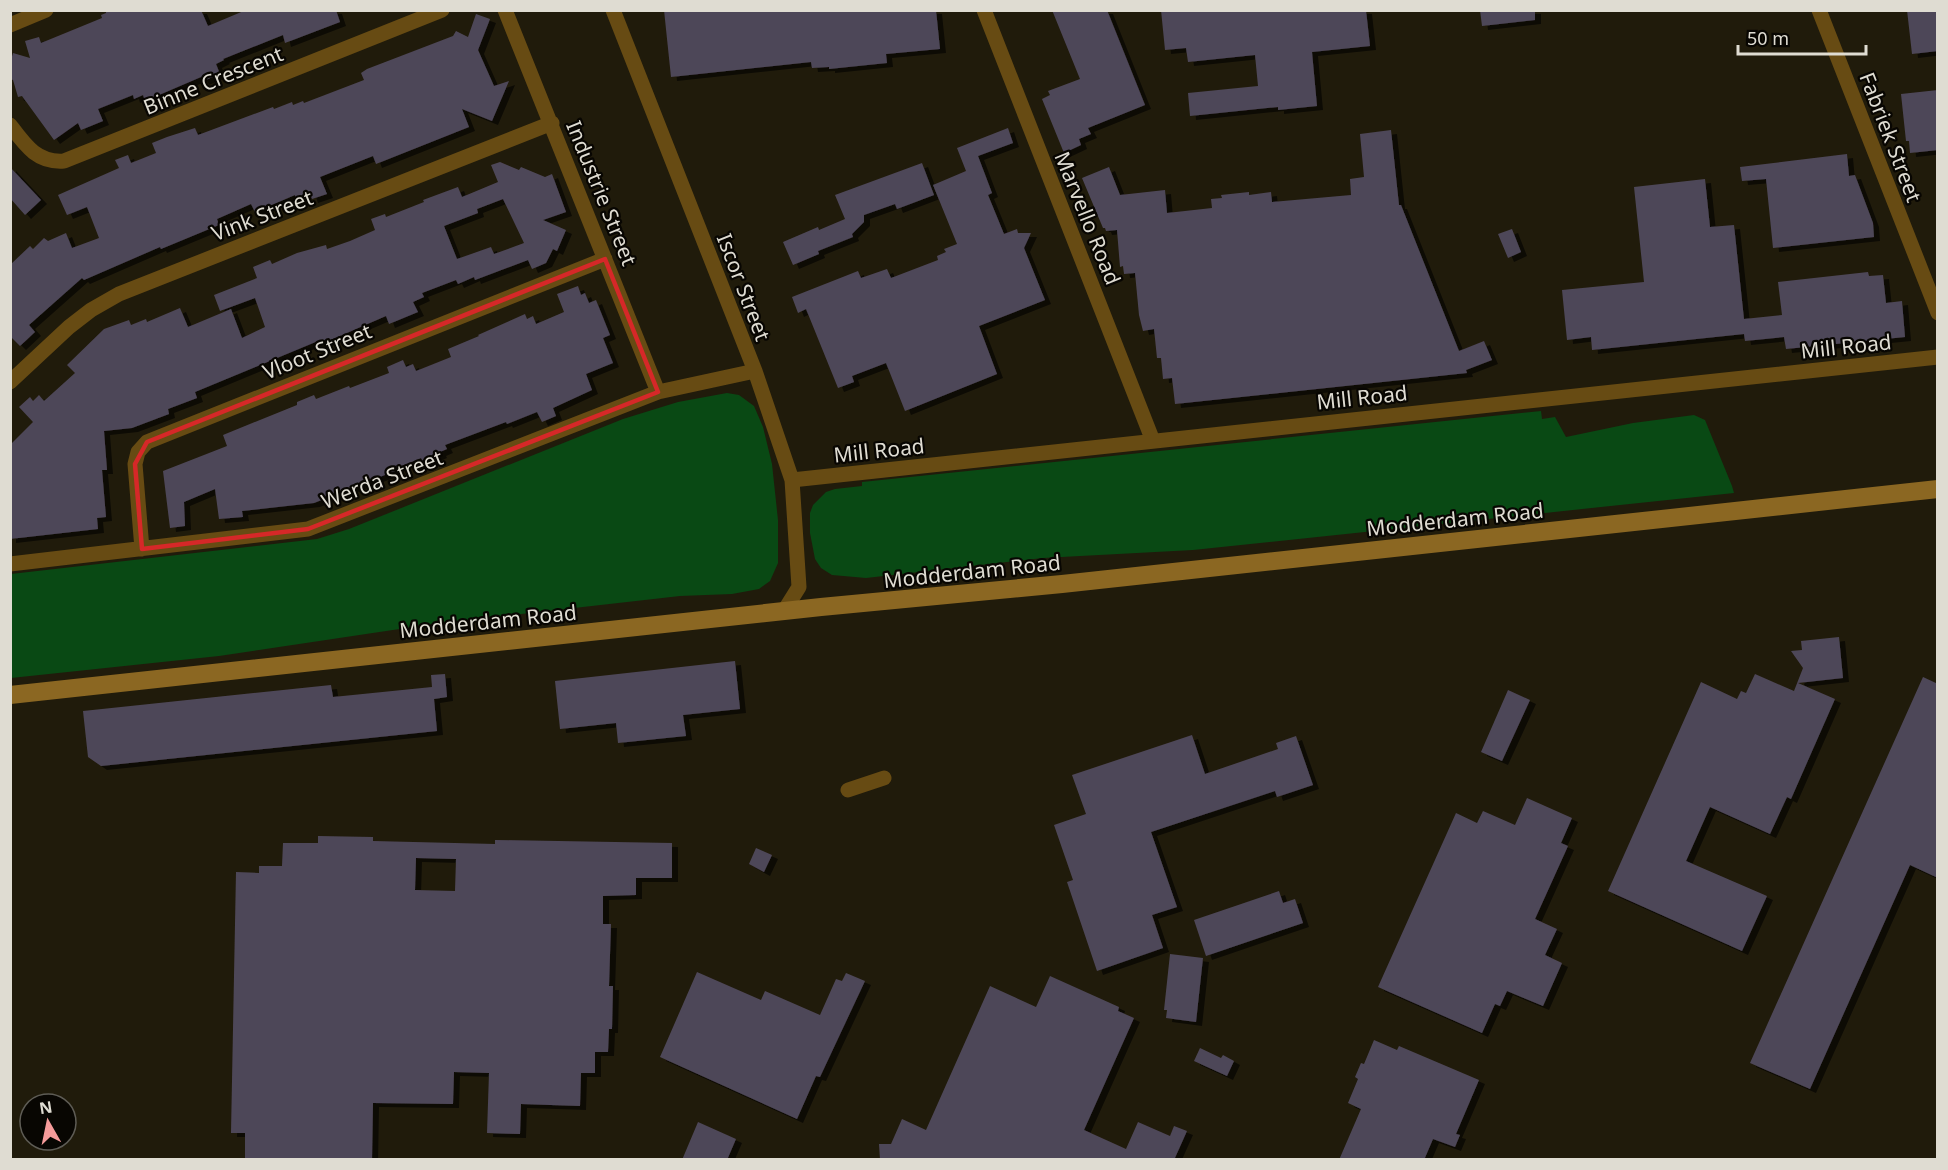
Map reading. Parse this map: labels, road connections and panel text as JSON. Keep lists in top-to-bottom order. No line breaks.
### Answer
{"streets":{"street":["Binne Crescent","Fabriek Street","Industrie Street","Vink Street","Marvello Road","Iscor Street","Mill Road","Vloot Street","Werda Street","Modderdam Road"]},"crossings":[["Industrie Street","Vink Street"],["Industrie Street","Vloot Street"],["Industrie Street","Werda Street"],["Marvello Road","Mill Road"],["Iscor Street","Mill Road"],["Iscor Street","Werda Street"],["Vloot Street","Werda Street"]],"scale_bar":"50 m","north":"top"}
